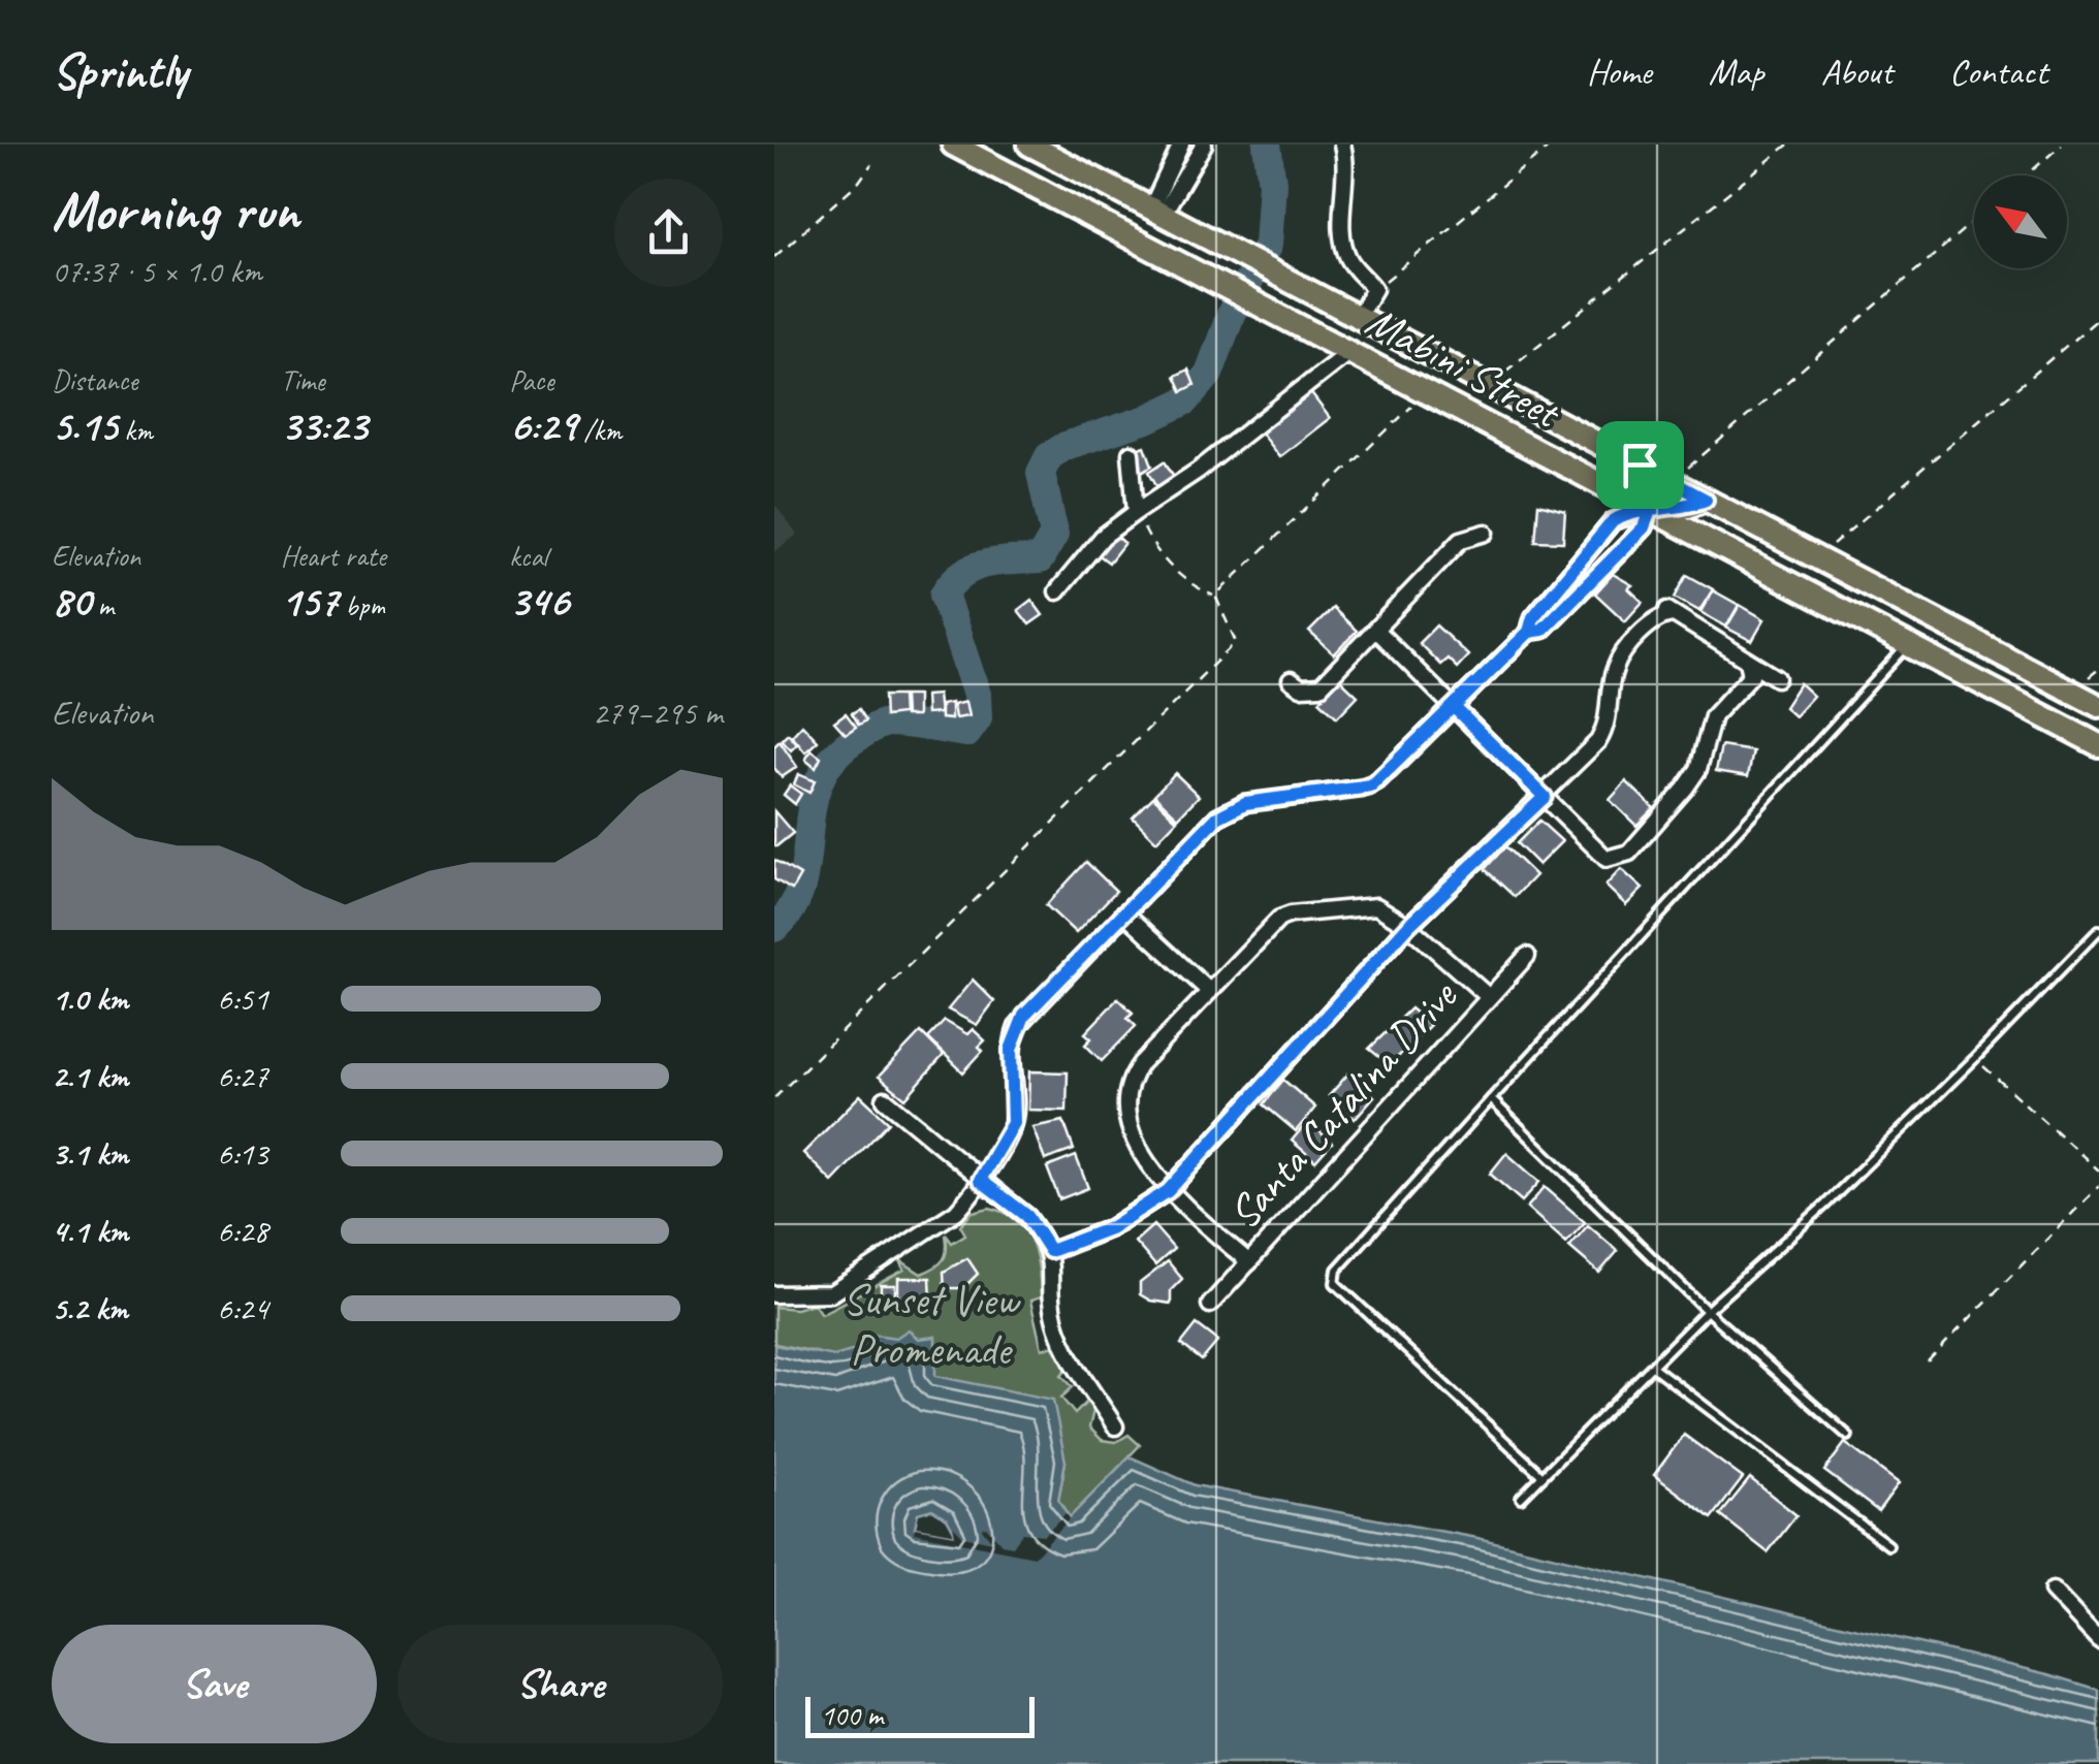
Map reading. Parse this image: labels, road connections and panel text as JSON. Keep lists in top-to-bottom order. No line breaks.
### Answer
{"streets":{"main road":["Mabini Street"],"street":["Santa Catalina Drive"]},"parks":["Sunset View Promenade"],"scale_bar":"100 m","north":"top left","page":{"header":"Sprintly","nav":["Home","Map","About","Contact"],"heading":["Morning run","07:37 · 5 × 1.0 km"],"stats":[["Distance","5.15 km"],["Time","33:23"],["Pace","6:29 /km"],["Elevation","80 m"],["Heart rate","157 bpm"],["kcal","346"]],"chart":["Elevation","279–295 m"],"list":[{"name":"1.0 km","note":"6:51"},{"name":"2.1 km","note":"6:27"},{"name":"3.1 km","note":"6:13"},{"name":"4.1 km","note":"6:28"},{"name":"5.2 km","note":"6:24"}],"buttons":["Save","Share"],"scale":"100 m"}}
